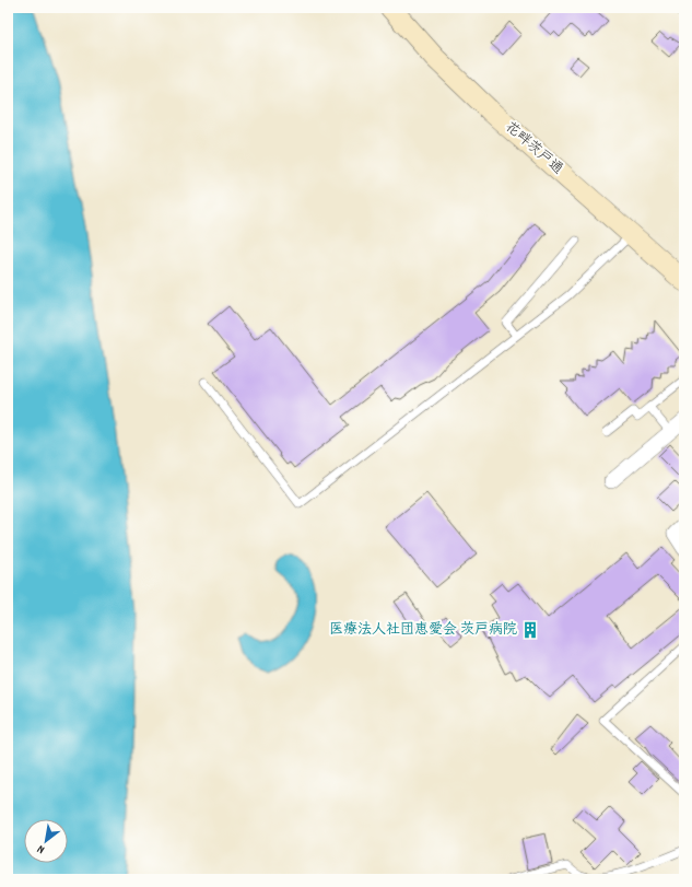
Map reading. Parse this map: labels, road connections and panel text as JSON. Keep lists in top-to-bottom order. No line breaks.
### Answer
{"streets":{"main road":["花畔茨戸通"]},"places":{"building":["医療法人社団恵愛会 茨戸病院"]},"north":"bottom left"}
